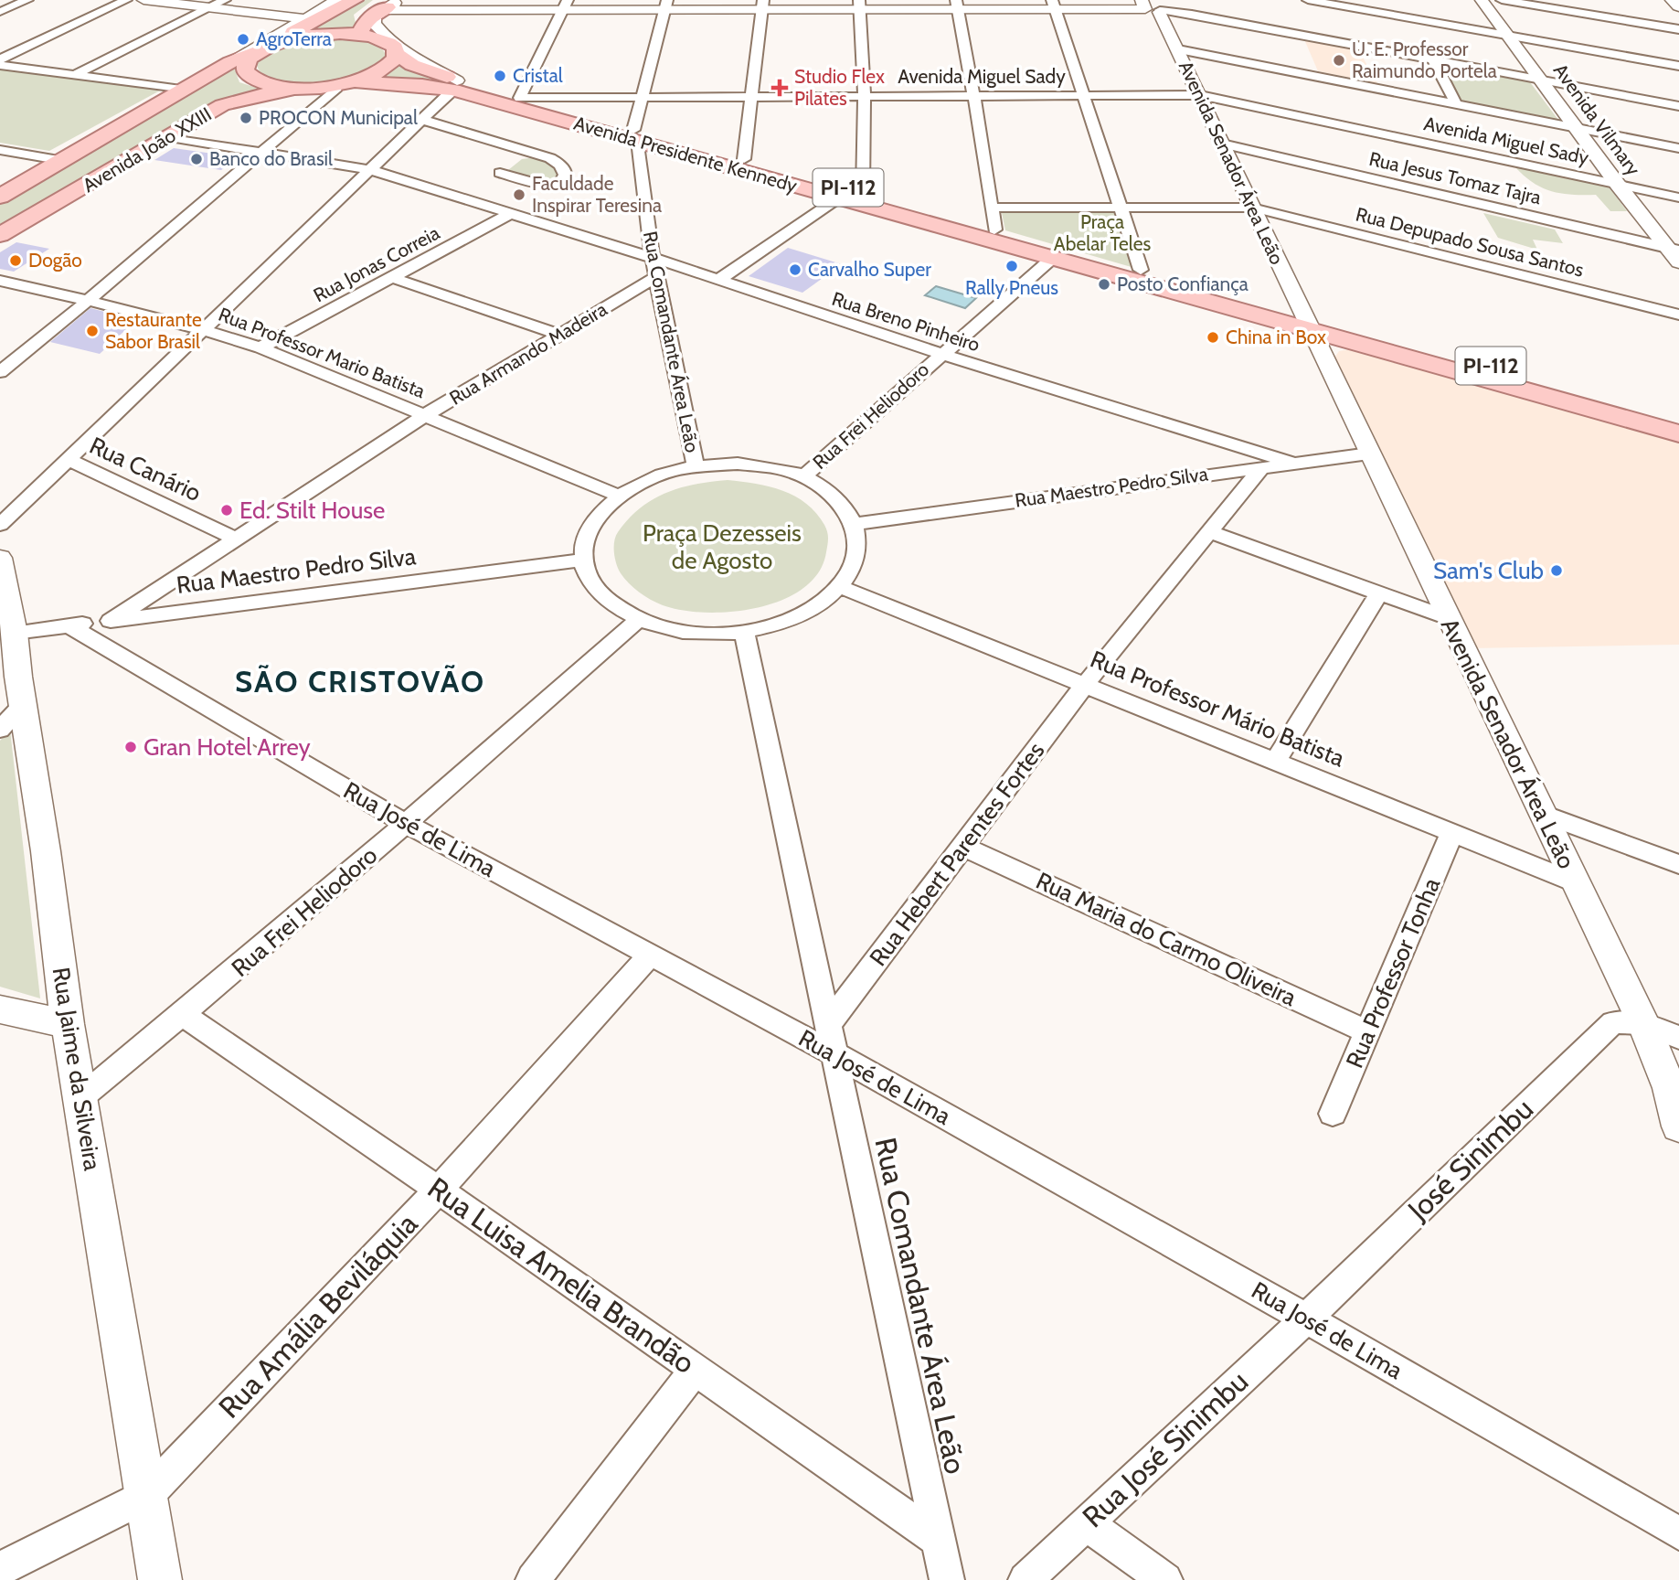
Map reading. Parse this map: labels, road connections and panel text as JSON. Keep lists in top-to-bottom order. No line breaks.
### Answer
{"streets":{"main road":["Avenida João XXIII","Avenida Presidente Kennedy","PI-112"],"street":["Avenida Miguel Sady","Avenida Vilmary","Avenida Senador Área Leão","Rua Jesus Tomaz Tajra","Rua Depupado Sousa Santos","Rua Jonas Correia","Rua Breno Pinheiro","Rua Comandante Área Leão","Rua Professor Mario Batista","Rua Armando Madeira","Rua Frei Heliodoro","Rua Canário","Rua Maestro Pedro Silva","Rua Professor Mário Batista","Rua José de Lima","Rua Hebert Parentes Fortes","Rua Maria do Carmo Oliveira","Rua Professor Tonha","Rua Jaime da Silveira","José Sinimbu","Rua Luisa Amelia Brandão","Rua Amália Beviláquia","Rua José Sinimbu"]},"crossings":[["Avenida Miguel Sady","Avenida Vilmary"],["Avenida Miguel Sady","Avenida Presidente Kennedy"],["Avenida Miguel Sady","Avenida Senador Área Leão"],["Avenida Vilmary","Rua Jesus Tomaz Tajra"],["Avenida João XXIII","Rua Breno Pinheiro"],["Avenida Presidente Kennedy","Avenida Senador Área Leão"],["Avenida Presidente Kennedy","Rua Comandante Área Leão"],["Avenida Presidente Kennedy","Rua Frei Heliodoro"],["Avenida Senador Área Leão","Rua Jesus Tomaz Tajra"],["Avenida Senador Área Leão","Rua Depupado Sousa Santos"],["Avenida Senador Área Leão","Rua Maestro Pedro Silva"],["Avenida Senador Área Leão","Rua Professor Mário Batista"],["Avenida Senador Área Leão","José Sinimbu"],["Rua Jonas Correia","Rua Breno Pinheiro"],["Rua Jonas Correia","Rua Professor Mario Batista"],["Rua Breno Pinheiro","Rua Comandante Área Leão"],["Rua Breno Pinheiro","Rua Frei Heliodoro"],["Rua Breno Pinheiro","Rua Maestro Pedro Silva"],["Rua Comandante Área Leão","Rua Professor Mario Batista"],["Rua Comandante Área Leão","Rua Armando Madeira"],["Rua Comandante Área Leão","Rua Frei Heliodoro"],["Rua Comandante Área Leão","Rua Maestro Pedro Silva"],["Rua Comandante Área Leão","Rua Professor Mário Batista"],["Rua Comandante Área Leão","Rua José de Lima"],["Rua Comandante Área Leão","Rua Hebert Parentes Fortes"],["Rua Comandante Área Leão","Rua Luisa Amelia Brandão"],["Rua Professor Mario Batista","Rua Armando Madeira"],["Rua Professor Mario Batista","Rua Frei Heliodoro"],["Rua Professor Mario Batista","Rua Maestro Pedro Silva"],["Rua Professor Mario Batista","Rua Professor Mário Batista"],["Rua Armando Madeira","Rua Canário"],["Rua Armando Madeira","Rua Maestro Pedro Silva"],["Rua Frei Heliodoro","Rua Maestro Pedro Silva"],["Rua Frei Heliodoro","Rua Professor Mário Batista"],["Rua Frei Heliodoro","Rua José de Lima"],["Rua Frei Heliodoro","Rua Jaime da Silveira"],["Rua Frei Heliodoro","Rua Luisa Amelia Brandão"],["Rua Maestro Pedro Silva","Rua Professor Mário Batista"],["Rua Maestro Pedro Silva","Rua José de Lima"],["Rua Maestro Pedro Silva","Rua Hebert Parentes Fortes"],["Rua Maestro Pedro Silva","Rua Jaime da Silveira"],["Rua Professor Mário Batista","Rua Hebert Parentes Fortes"],["Rua Professor Mário Batista","Rua Professor Tonha"],["Rua José de Lima","José Sinimbu"],["Rua José de Lima","Rua Amália Beviláquia"],["Rua José de Lima","Rua José Sinimbu"],["Rua Hebert Parentes Fortes","Rua Maria do Carmo Oliveira"],["Rua Maria do Carmo Oliveira","Rua Professor Tonha"],["Rua Jaime da Silveira","Rua Amália Beviláquia"],["José Sinimbu","Rua José Sinimbu"],["Rua Luisa Amelia Brandão","Rua Amália Beviláquia"]],"districts":["SÃO CRISTOVÃO"],"parks":["Praça Abelar Teles","Praça Dezesseis de Agosto"],"places":{"other":["AgroTerra","U. E. Professor Raimundo Portela","Cristal","PROCON Municipal","Banco do Brasil","Faculdade Inspirar Teresina","Dogão","Rally Pneus","Carvalho Super","Posto Confiança","Restaurante Sabor Brasil","China in Box","Ed. Stilt House","Sam's Club","Gran Hotel Arrey"],"health":["Studio Flex Pilates"]}}
